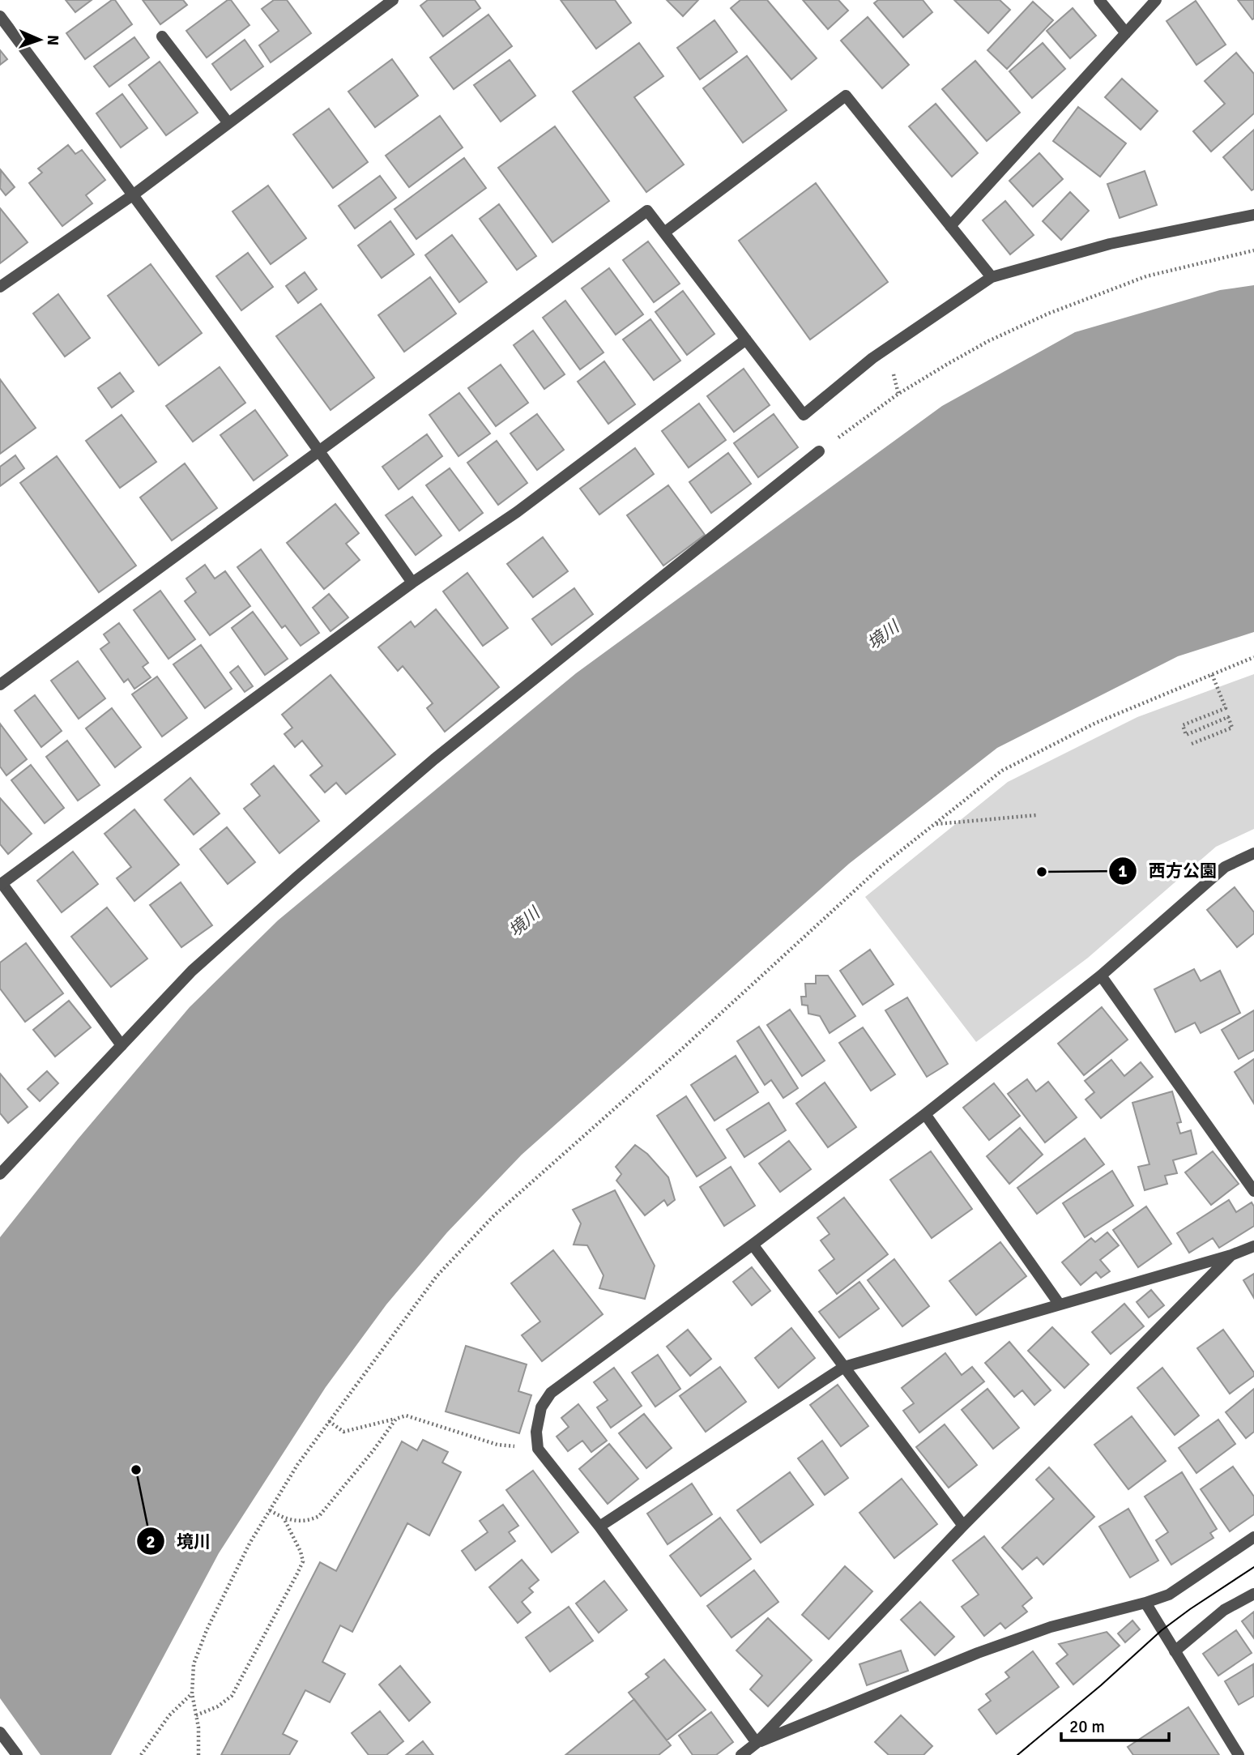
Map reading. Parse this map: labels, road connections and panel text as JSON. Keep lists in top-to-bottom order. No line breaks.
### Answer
{"water":["境川"],"places":["西方公園","境川"],"scale_bar":"20 m","north":"right"}
